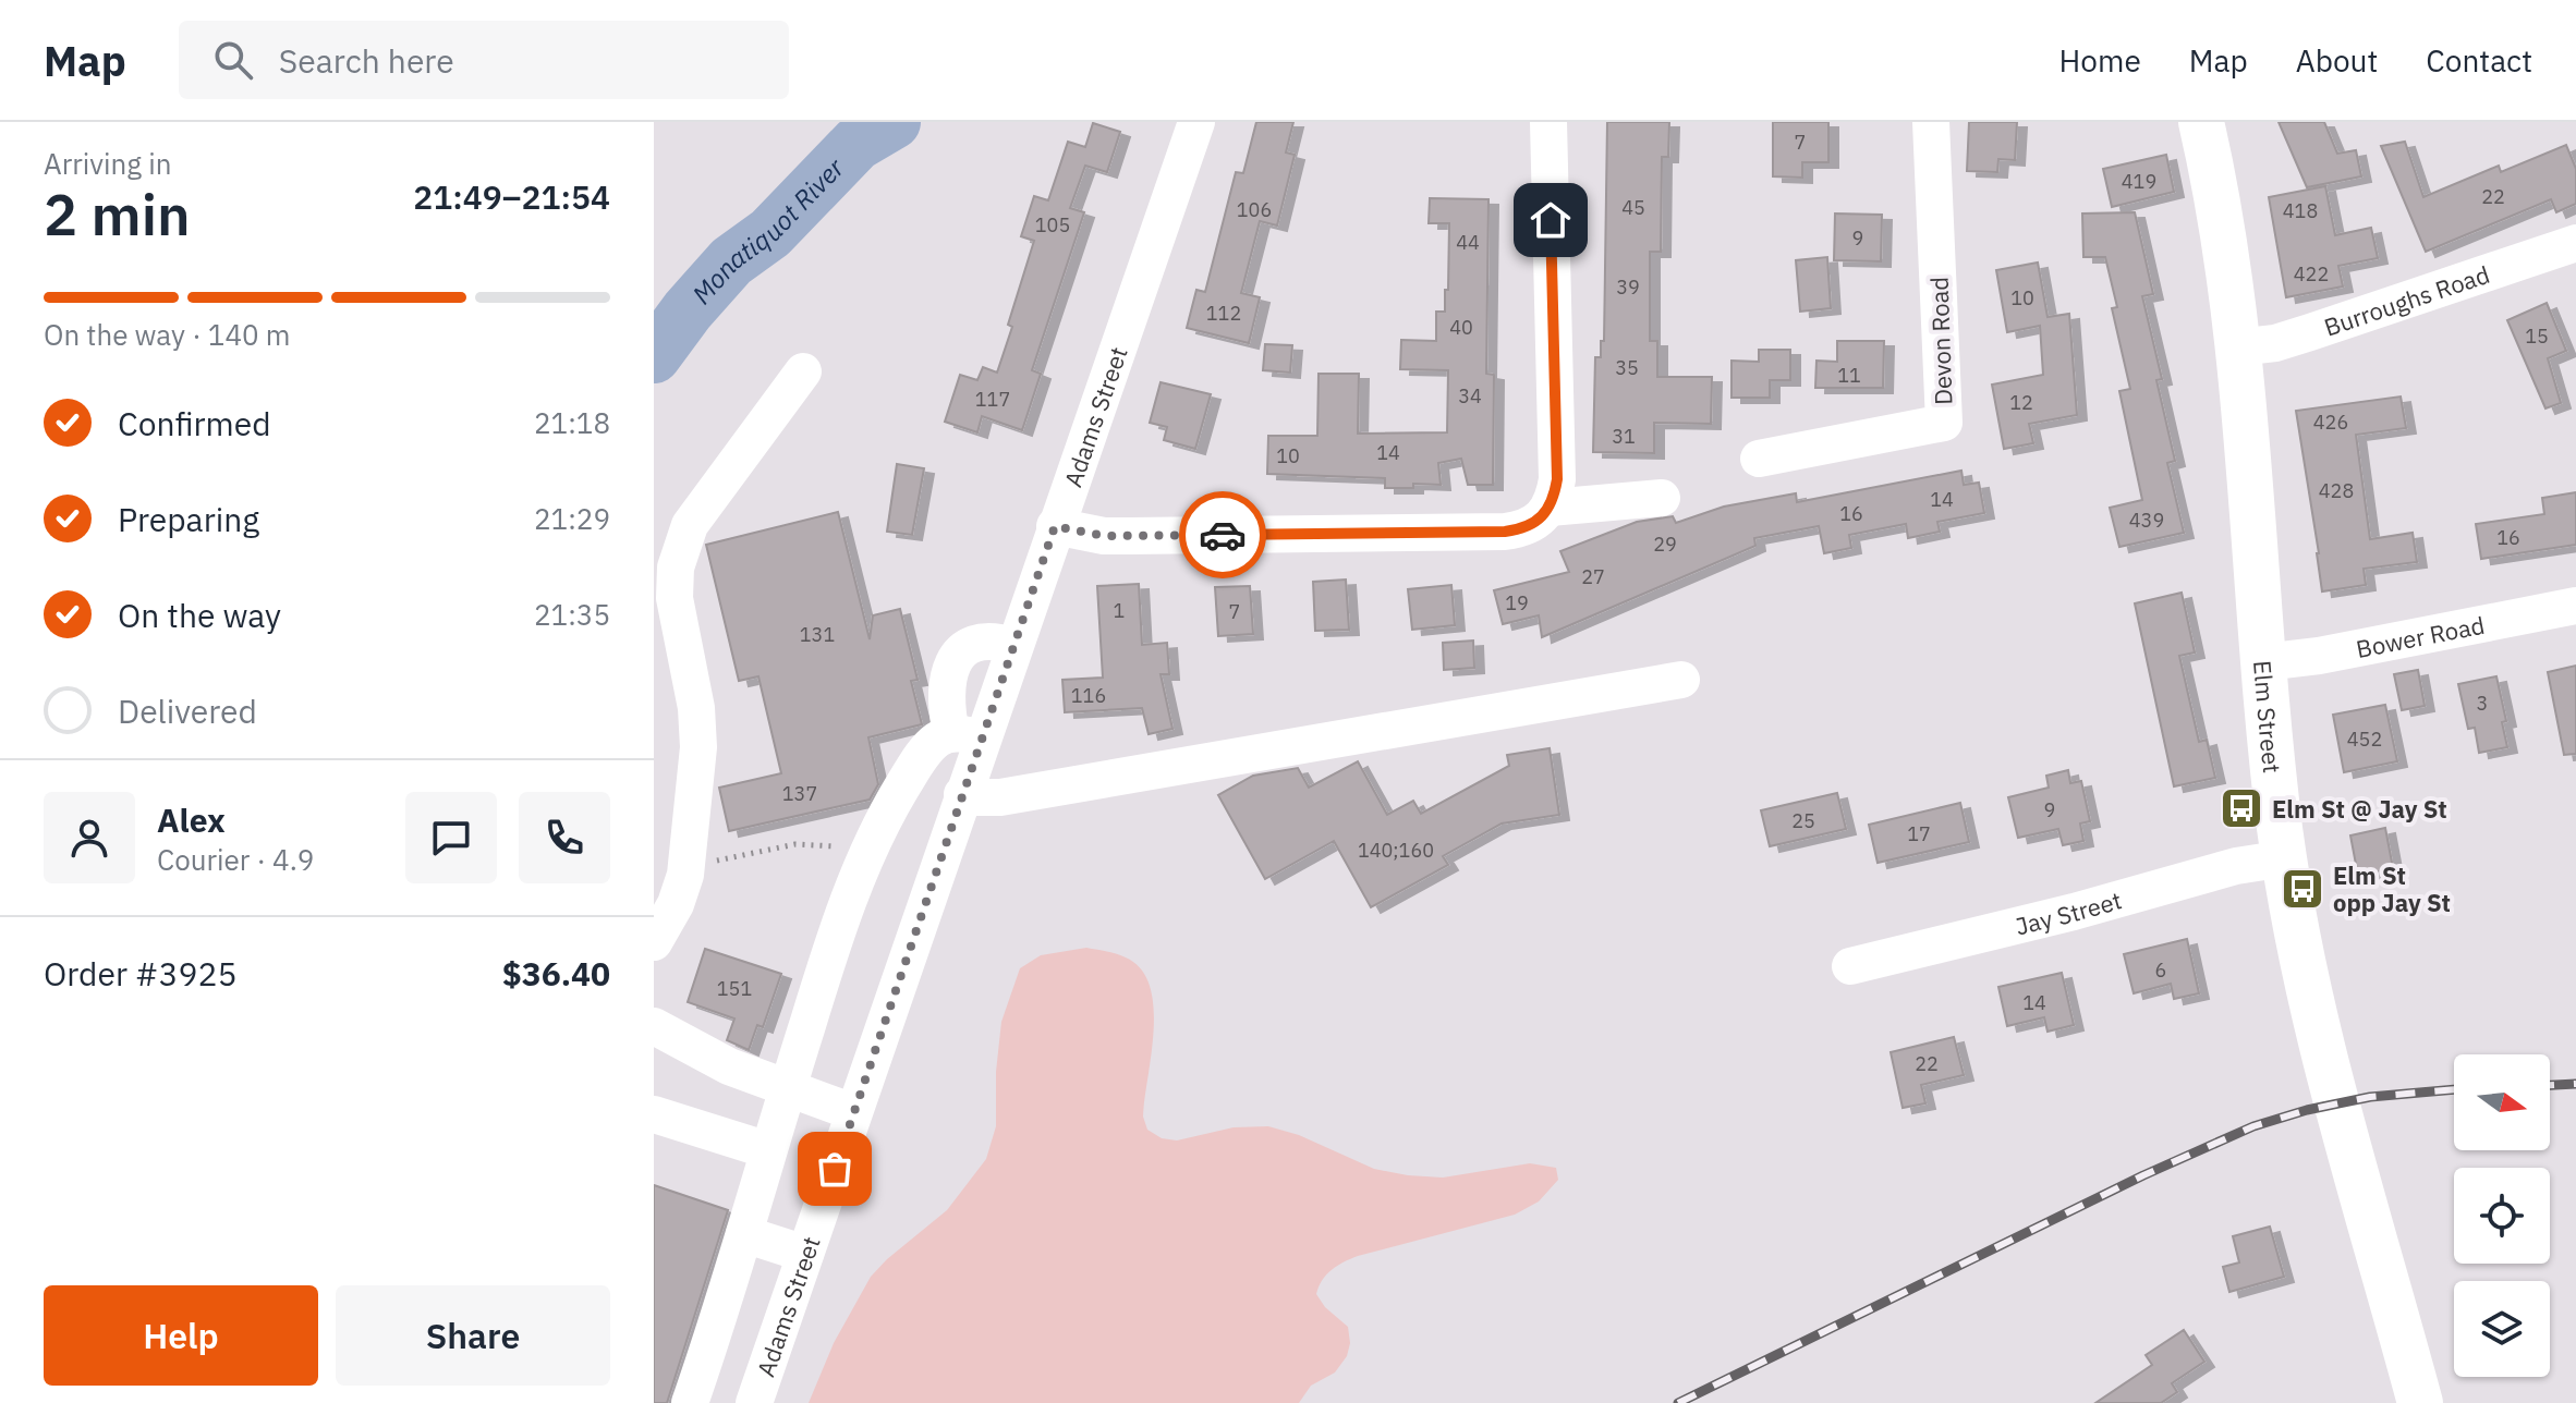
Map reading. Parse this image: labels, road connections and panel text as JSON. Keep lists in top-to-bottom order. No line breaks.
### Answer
{"streets":{"main road":["Elm Street"],"street":["Burroughs Road","Devon Road","Adams Street","Bower Road","Jay Street"]},"crossings":[["Burroughs Road","Elm Street"],["Bower Road","Elm Street"],["Elm Street","Jay Street"]],"water":["Monatiquot River"],"places":{"bus stop":["Elm St @ Jay St","Elm St opp Jay St"]},"house_numbers":["7","419","22","45","106","418","105","9","44","422","39","10","112","40","15","35","11","34","117","12","426","31","14","10","428","14","16","439","16","29","27","19","1","7","131","116","3","452","137","9","25","17","140;160","6","151","14","22"],"north":"right","page":{"header":"Map","search":"Search here","nav":["Home","Map","About","Contact"],"heading":["2 min","Arriving in","21:49–21:54"],"panel":["Alex","Courier · 4.9","Order #3925","$36.40"],"bar":"On the way · 140 m","list":[["Confirmed","21:18"],["Preparing","21:29"],["On the way","21:35"],"Delivered"],"buttons":["Help","Share"]}}
